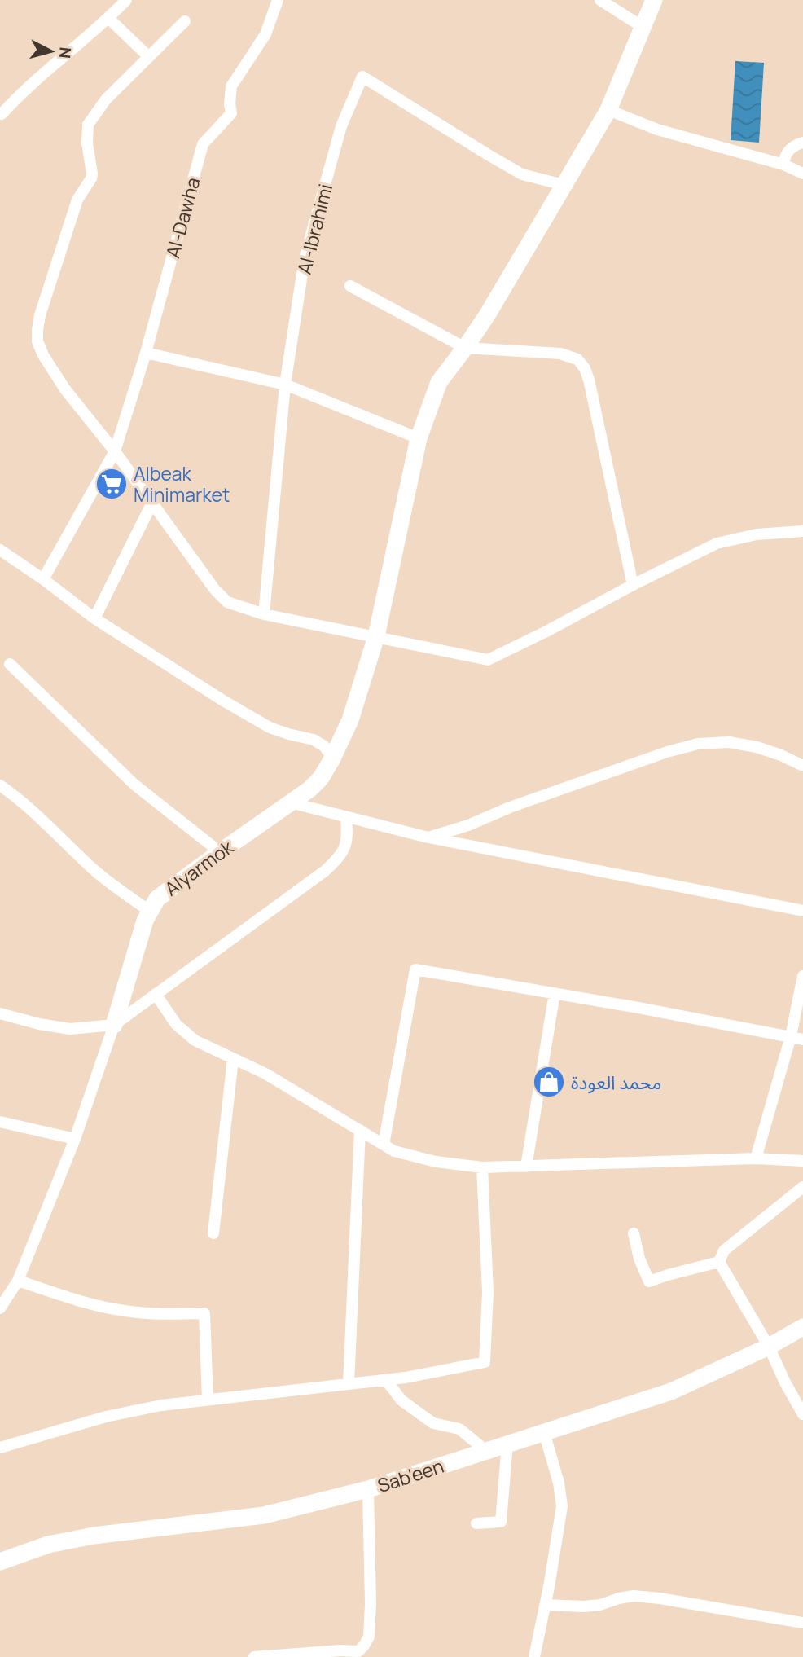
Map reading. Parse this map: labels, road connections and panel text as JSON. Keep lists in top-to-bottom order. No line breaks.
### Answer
{"streets":{"street":["Al-Dawha","Al-Ibrahimi","Alyarmok","Sab'een"]},"crossings":[["Al-Ibrahimi","Alyarmok"]],"places":{"supermarket":["Albeak Minimarket"],"shop":["محمد العودة"]},"north":"right"}
